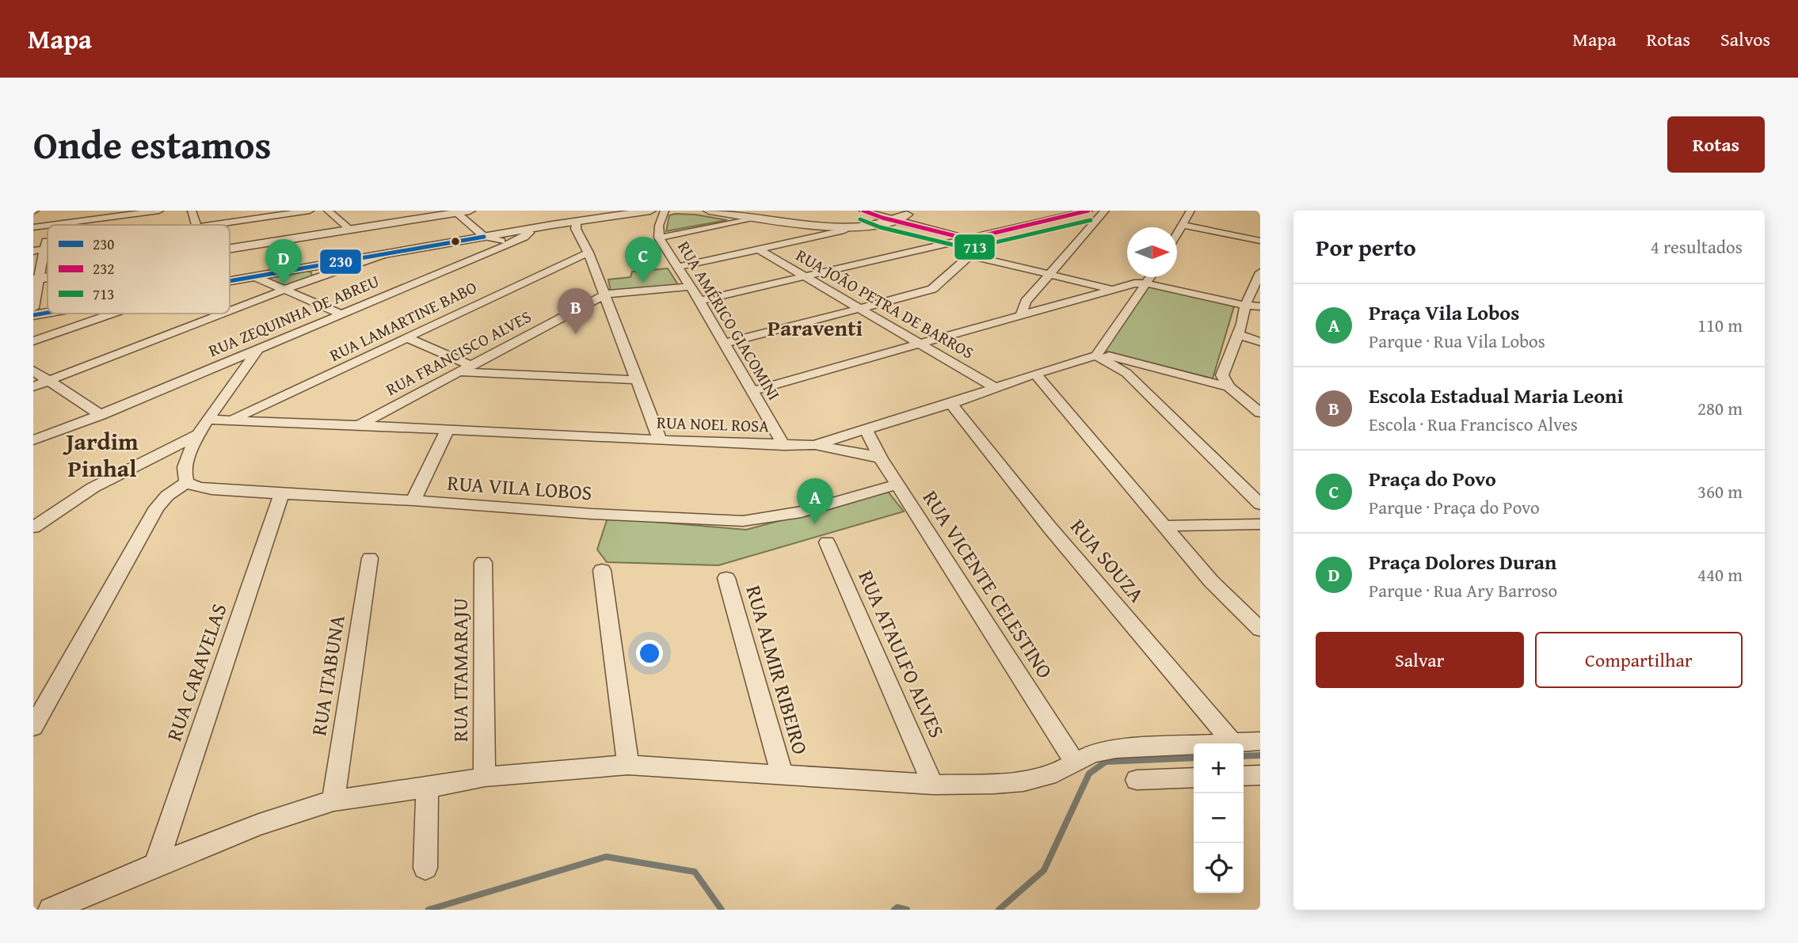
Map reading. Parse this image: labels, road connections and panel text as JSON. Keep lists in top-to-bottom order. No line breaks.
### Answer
{"streets":{"street":["RUA JOÃO PETRA DE BARROS","RUA ZEQUINHA DE ABREU","RUA AMÉRICO GIACOMINI","RUA LAMARTINE BABO","RUA FRANCISCO ALVES","RUA NOEL ROSA","RUA VILA LOBOS","RUA SOUZA","RUA VICENTE CELESTINO","RUA ATAULFO ALVES","RUA ITAMARAJU","RUA ALMIR RIBEIRO","RUA CARAVELAS","RUA ITABUNA"]},"crossings":[["RUA JOÃO PETRA DE BARROS","RUA NOEL ROSA"],["RUA AMÉRICO GIACOMINI","RUA FRANCISCO ALVES"],["RUA AMÉRICO GIACOMINI","RUA NOEL ROSA"],["RUA LAMARTINE BABO","RUA NOEL ROSA"],["RUA FRANCISCO ALVES","RUA NOEL ROSA"],["RUA NOEL ROSA","RUA SOUZA"],["RUA NOEL ROSA","RUA VICENTE CELESTINO"],["RUA VILA LOBOS","RUA VICENTE CELESTINO"],["RUA VILA LOBOS","RUA CARAVELAS"]],"districts":["Paraventi","Jardim Pinhal"],"lines":["transit line 232","transit line 713","transit line 230"],"legend":["230","232","713"],"north":"right","page":{"header":"Mapa","nav":["Mapa","Rotas","Salvos"],"title":"Onde estamos","buttons":["Rotas",["Salvar","Compartilhar"]],"heading":["Por perto","4 resultados"],"pins":["C","D","B","A"],"list":[{"mark":"A","name":"Praça Vila Lobos","note":"Parque · Rua Vila Lobos","value":"110 m"},{"mark":"B","name":"Escola Estadual Maria Leoni","note":"Escola · Rua Francisco Alves","value":"280 m"},{"mark":"C","name":"Praça do Povo","note":"Parque · Praça do Povo","value":"360 m"},{"mark":"D","name":"Praça Dolores Duran","note":"Parque · Rua Ary Barroso","value":"440 m"}],"map_buttons":["+","−"]}}
